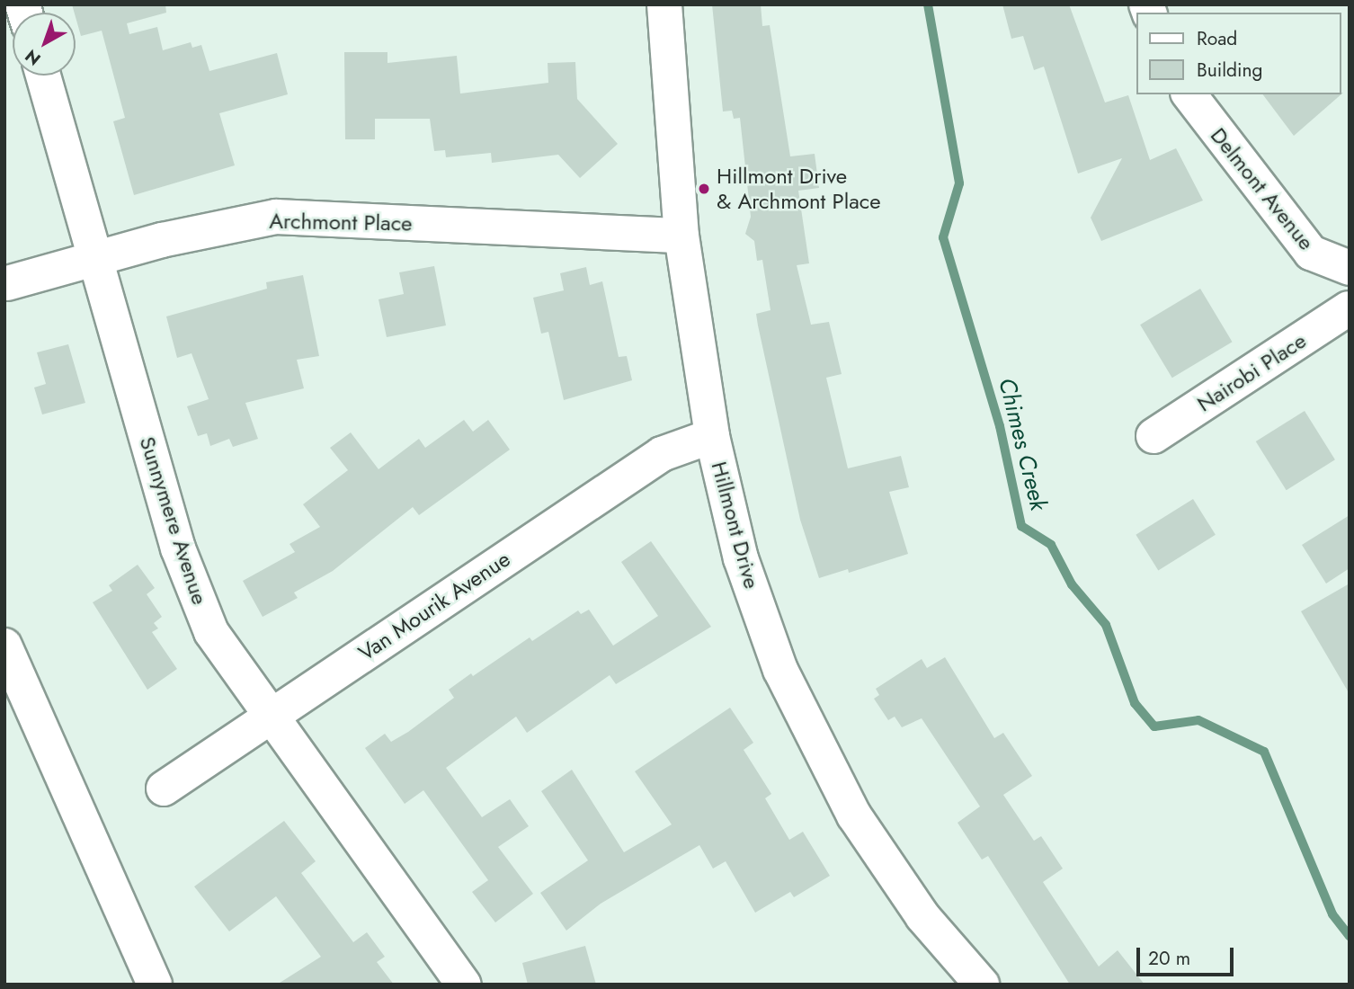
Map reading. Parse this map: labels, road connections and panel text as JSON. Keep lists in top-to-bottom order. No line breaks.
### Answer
{"streets":{"main road":["Delmont Avenue","Archmont Place","Nairobi Place","Sunnymere Avenue","Hillmont Drive","Van Mourik Avenue"]},"crossings":[["Archmont Place","Sunnymere Avenue"],["Archmont Place","Hillmont Drive"],["Sunnymere Avenue","Van Mourik Avenue"],["Hillmont Drive","Van Mourik Avenue"]],"water":["Chimes Creek"],"places":["Hillmont Drive & Archmont Place"],"legend":["Road","Building"],"scale_bar":"20 m","north":"bottom left"}
